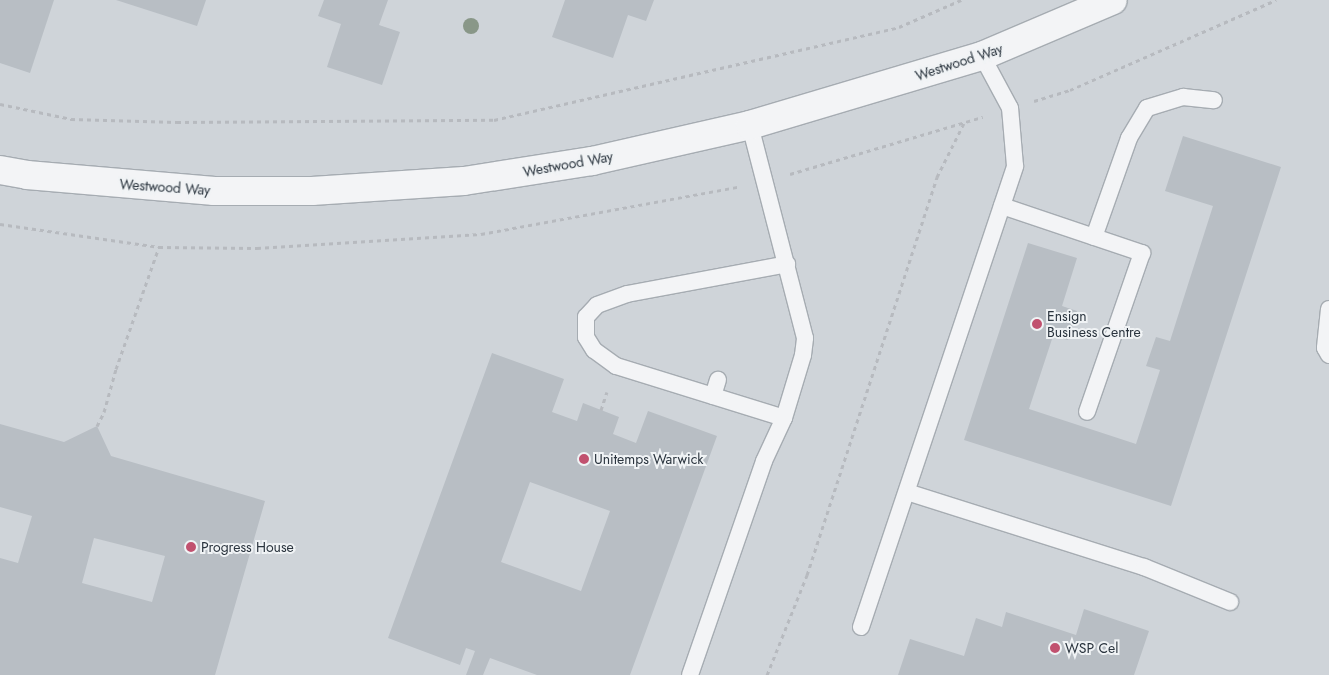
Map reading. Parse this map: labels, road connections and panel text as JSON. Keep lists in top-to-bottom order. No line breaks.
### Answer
{"streets":{"street":["Westwood Way"]},"places":["Ensign Business Centre","Unitemps Warwick","Progress House","WSP Cel"]}
